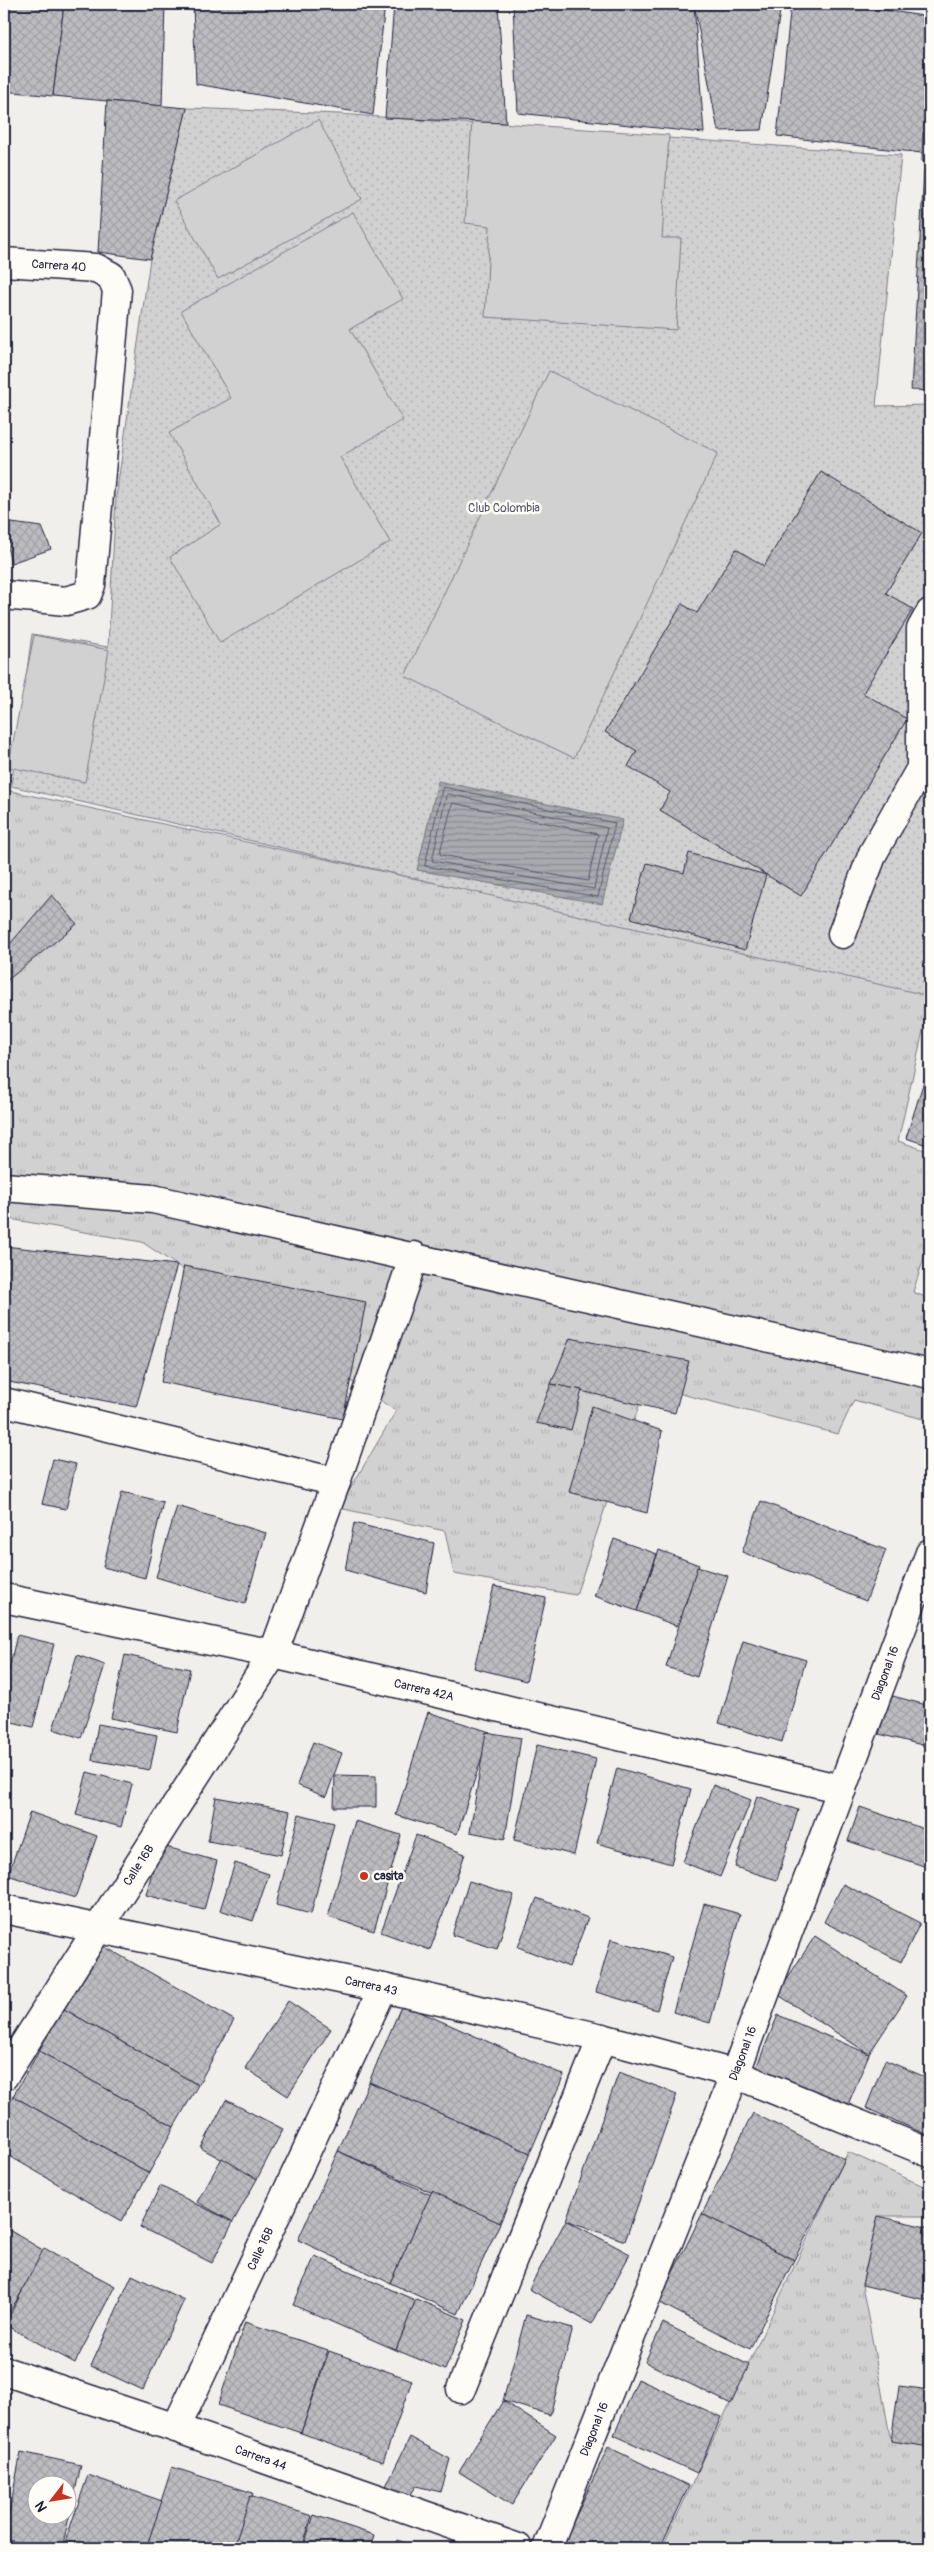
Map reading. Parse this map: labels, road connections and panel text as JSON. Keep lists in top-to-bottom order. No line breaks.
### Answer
{"streets":{"street":["Carrera 40","Diagonal 16","Carrera 42A","Calle 16B","Carrera 43","Carrera 44"]},"crossings":[["Diagonal 16","Carrera 42A"],["Diagonal 16","Carrera 43"],["Carrera 42A","Calle 16B"],["Calle 16B","Carrera 43"],["Calle 16B","Carrera 44"]],"parks":["Club Colombia"],"places":["casita"],"north":"bottom left"}
